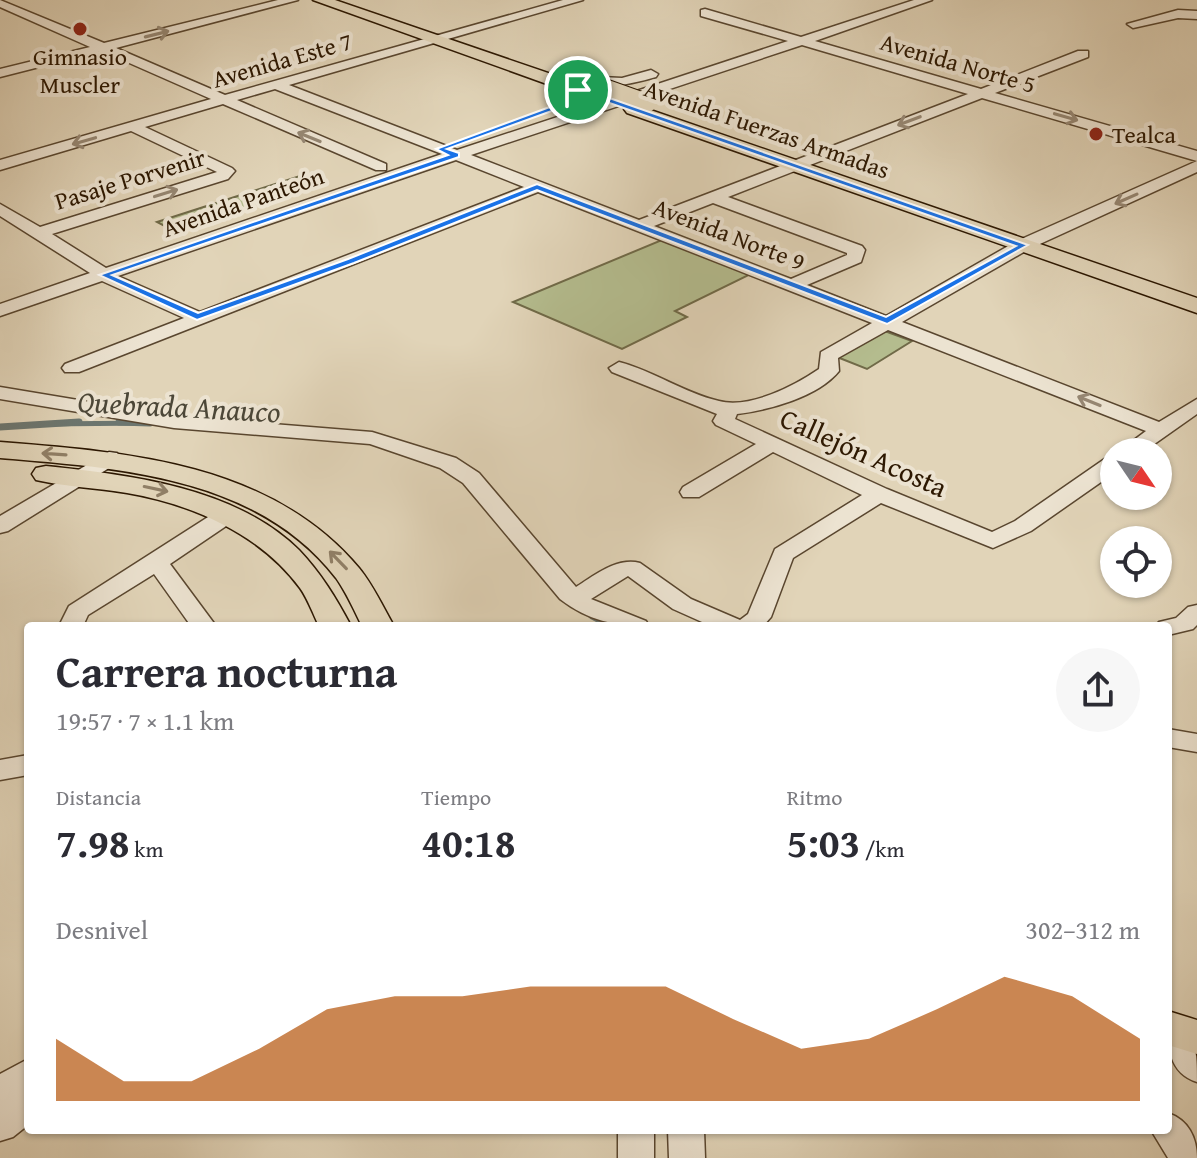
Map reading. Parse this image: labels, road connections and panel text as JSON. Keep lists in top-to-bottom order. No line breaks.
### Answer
{"streets":{"main road":["Avenida Fuerzas Armadas"],"street":["Avenida Este 7","Avenida Norte 5","Pasaje Porvenir","Avenida Panteón","Avenida Norte 9","Callejón Acosta"]},"crossings":[["Avenida Este 7","Avenida Fuerzas Armadas"],["Avenida Este 7","Pasaje Porvenir"],["Avenida Este 7","Avenida Norte 9"],["Avenida Norte 5","Avenida Panteón"],["Avenida Fuerzas Armadas","Avenida Panteón"],["Avenida Panteón","Avenida Norte 9"]],"one_way":["Avenida Norte 5"],"water":["Quebrada Anauco"],"places":["Gimnasio Muscler","Tealca"],"north":"bottom right","page":{"heading":["Carrera nocturna","19:57 · 7 × 1.1 km"],"stats":[["Distancia","7.98 km"],["Tiempo","40:18"],["Ritmo","5:03 /km"]],"chart":["Desnivel","302–312 m"]}}
